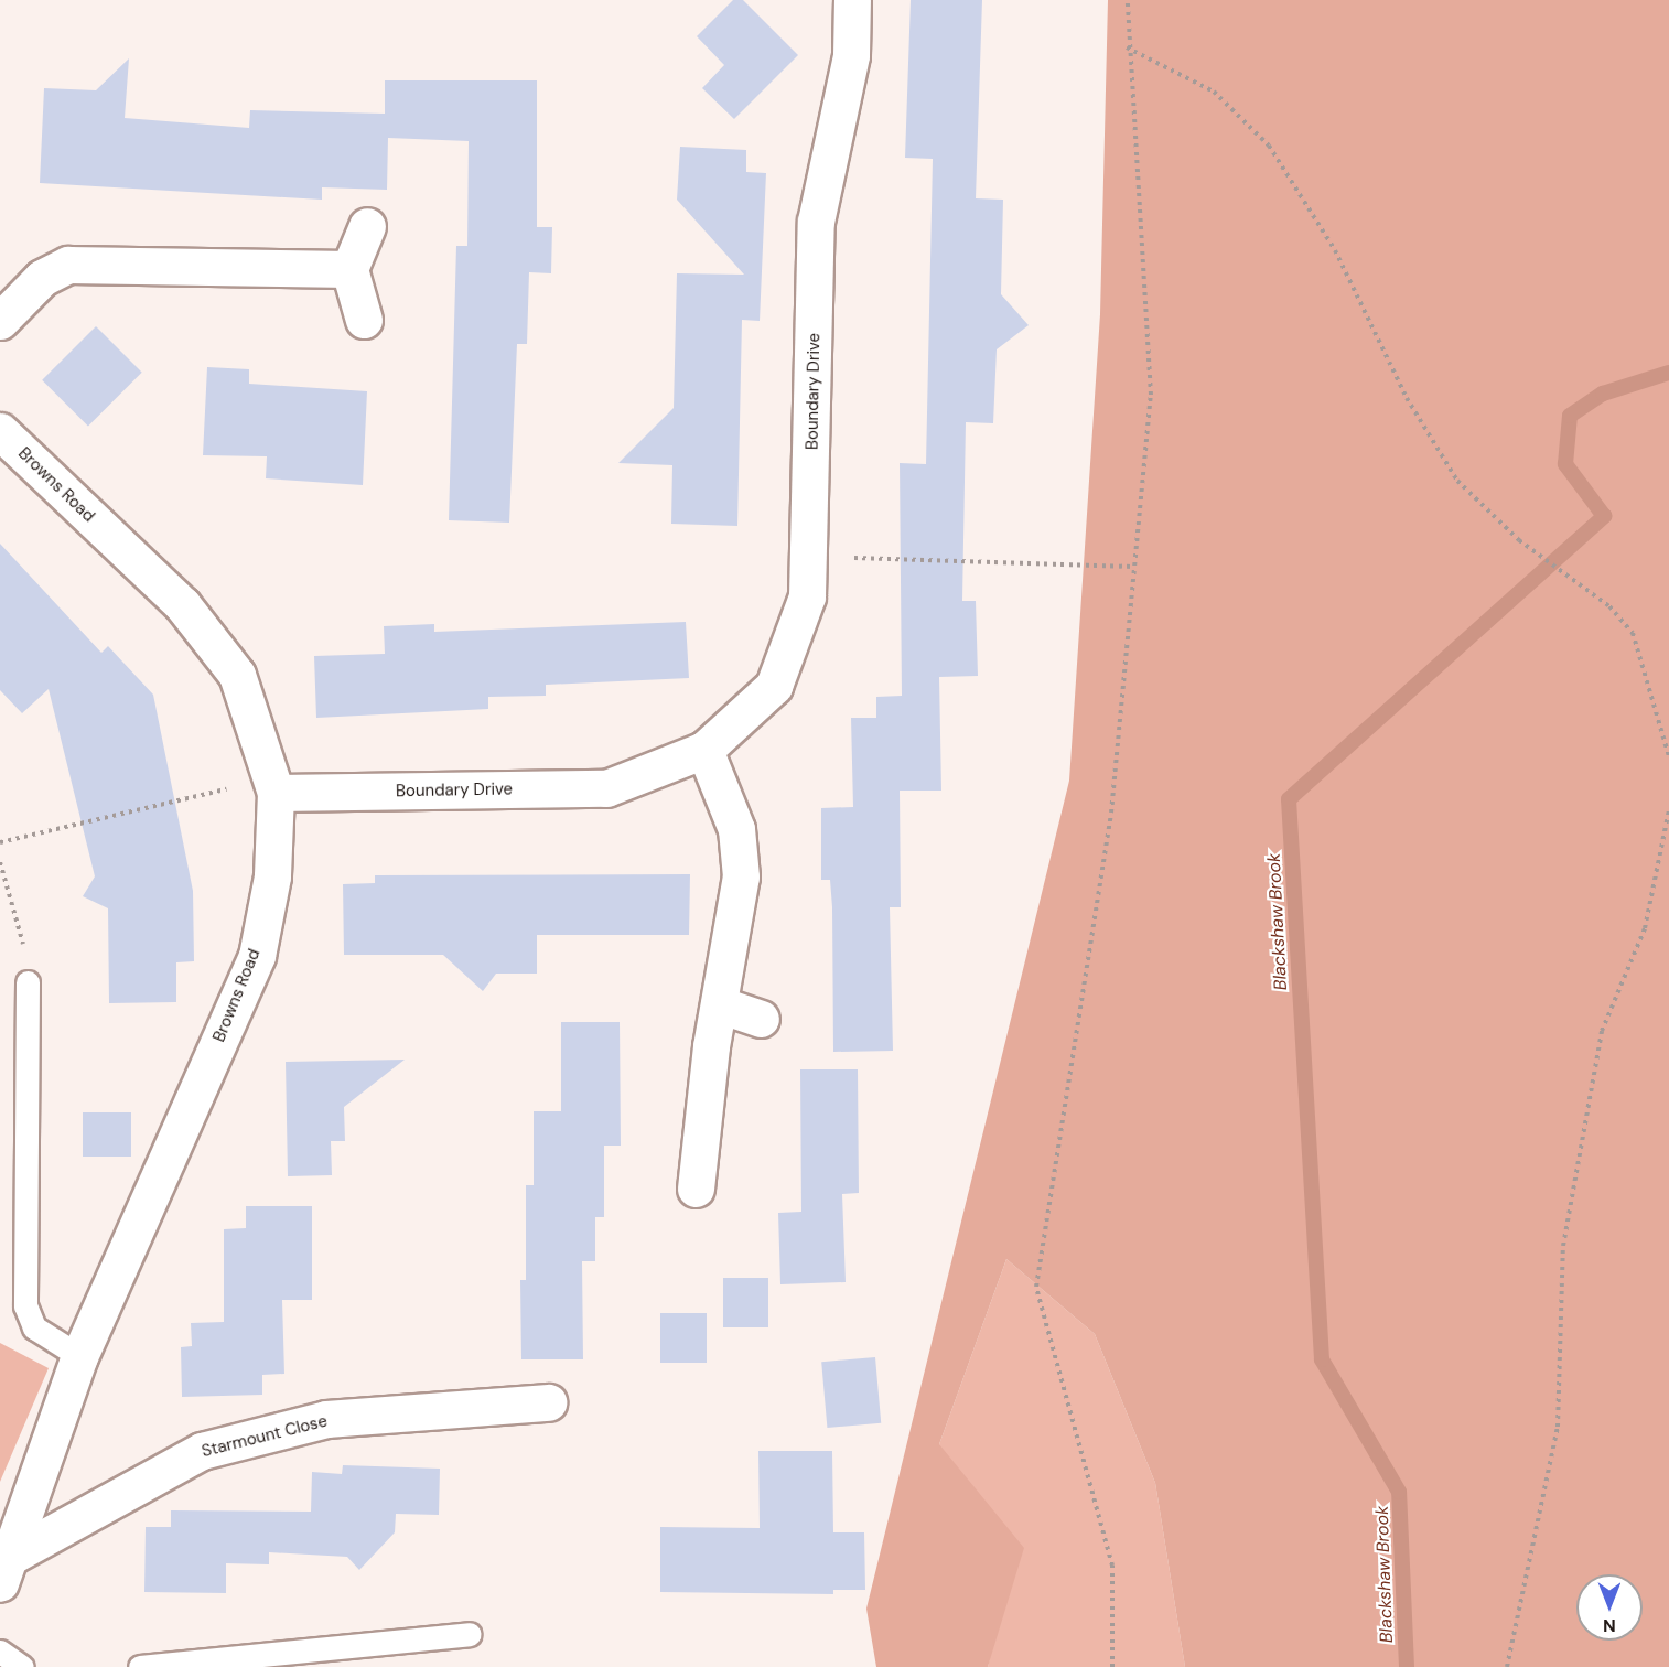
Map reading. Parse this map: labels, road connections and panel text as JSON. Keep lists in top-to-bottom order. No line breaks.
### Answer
{"streets":{"street":["Boundary Drive","Browns Road","Starmount Close"]},"crossings":[["Boundary Drive","Browns Road"],["Browns Road","Starmount Close"]],"water":["Blackshaw Brook"],"north":"bottom"}
